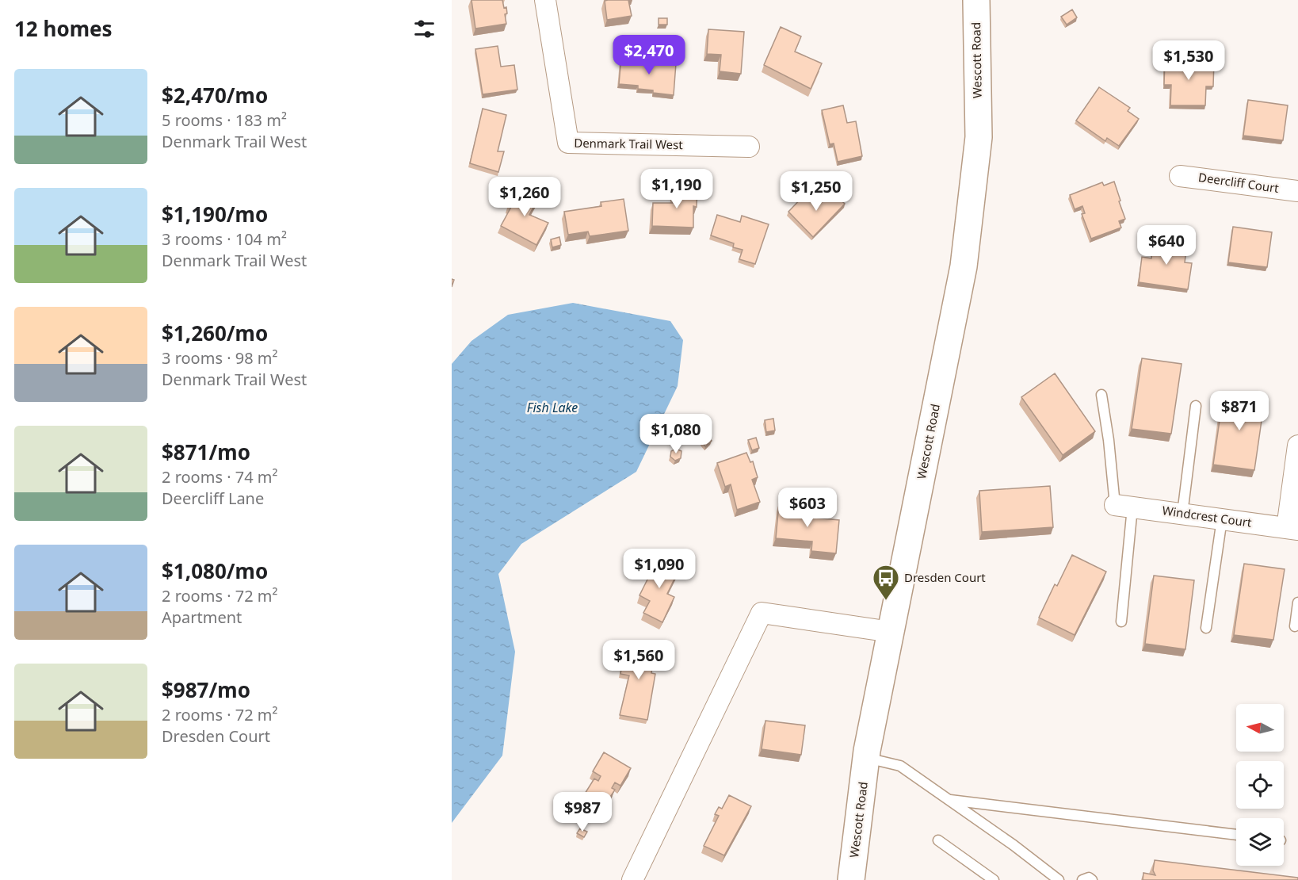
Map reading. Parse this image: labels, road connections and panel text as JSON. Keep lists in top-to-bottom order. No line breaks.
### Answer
{"streets":{"street":["Wescott Road","Denmark Trail West","Deercliff Court","Windcrest Court"]},"water":["Fish Lake"],"places":{"bus stop":["Dresden Court"]},"north":"left","page":{"heading":"12 homes","price":["$2,470","$1,530","$1,190","$1,250","$1,260","$640","$871","$1,080","$603","$1,090","$1,560","$987"],"list":[{"name":"$2,470/mo","note":"5 rooms · 183 m² · Denmark Trail West"},{"name":"$1,190/mo","note":"3 rooms · 104 m² · Denmark Trail West"},{"name":"$1,260/mo","note":"3 rooms · 98 m² · Denmark Trail West"},{"name":"$871/mo","note":"2 rooms · 74 m² · Deercliff Lane"},{"name":"$1,080/mo","note":"2 rooms · 72 m² · Apartment"},{"name":"$987/mo","note":"2 rooms · 72 m² · Dresden Court"}]}}
